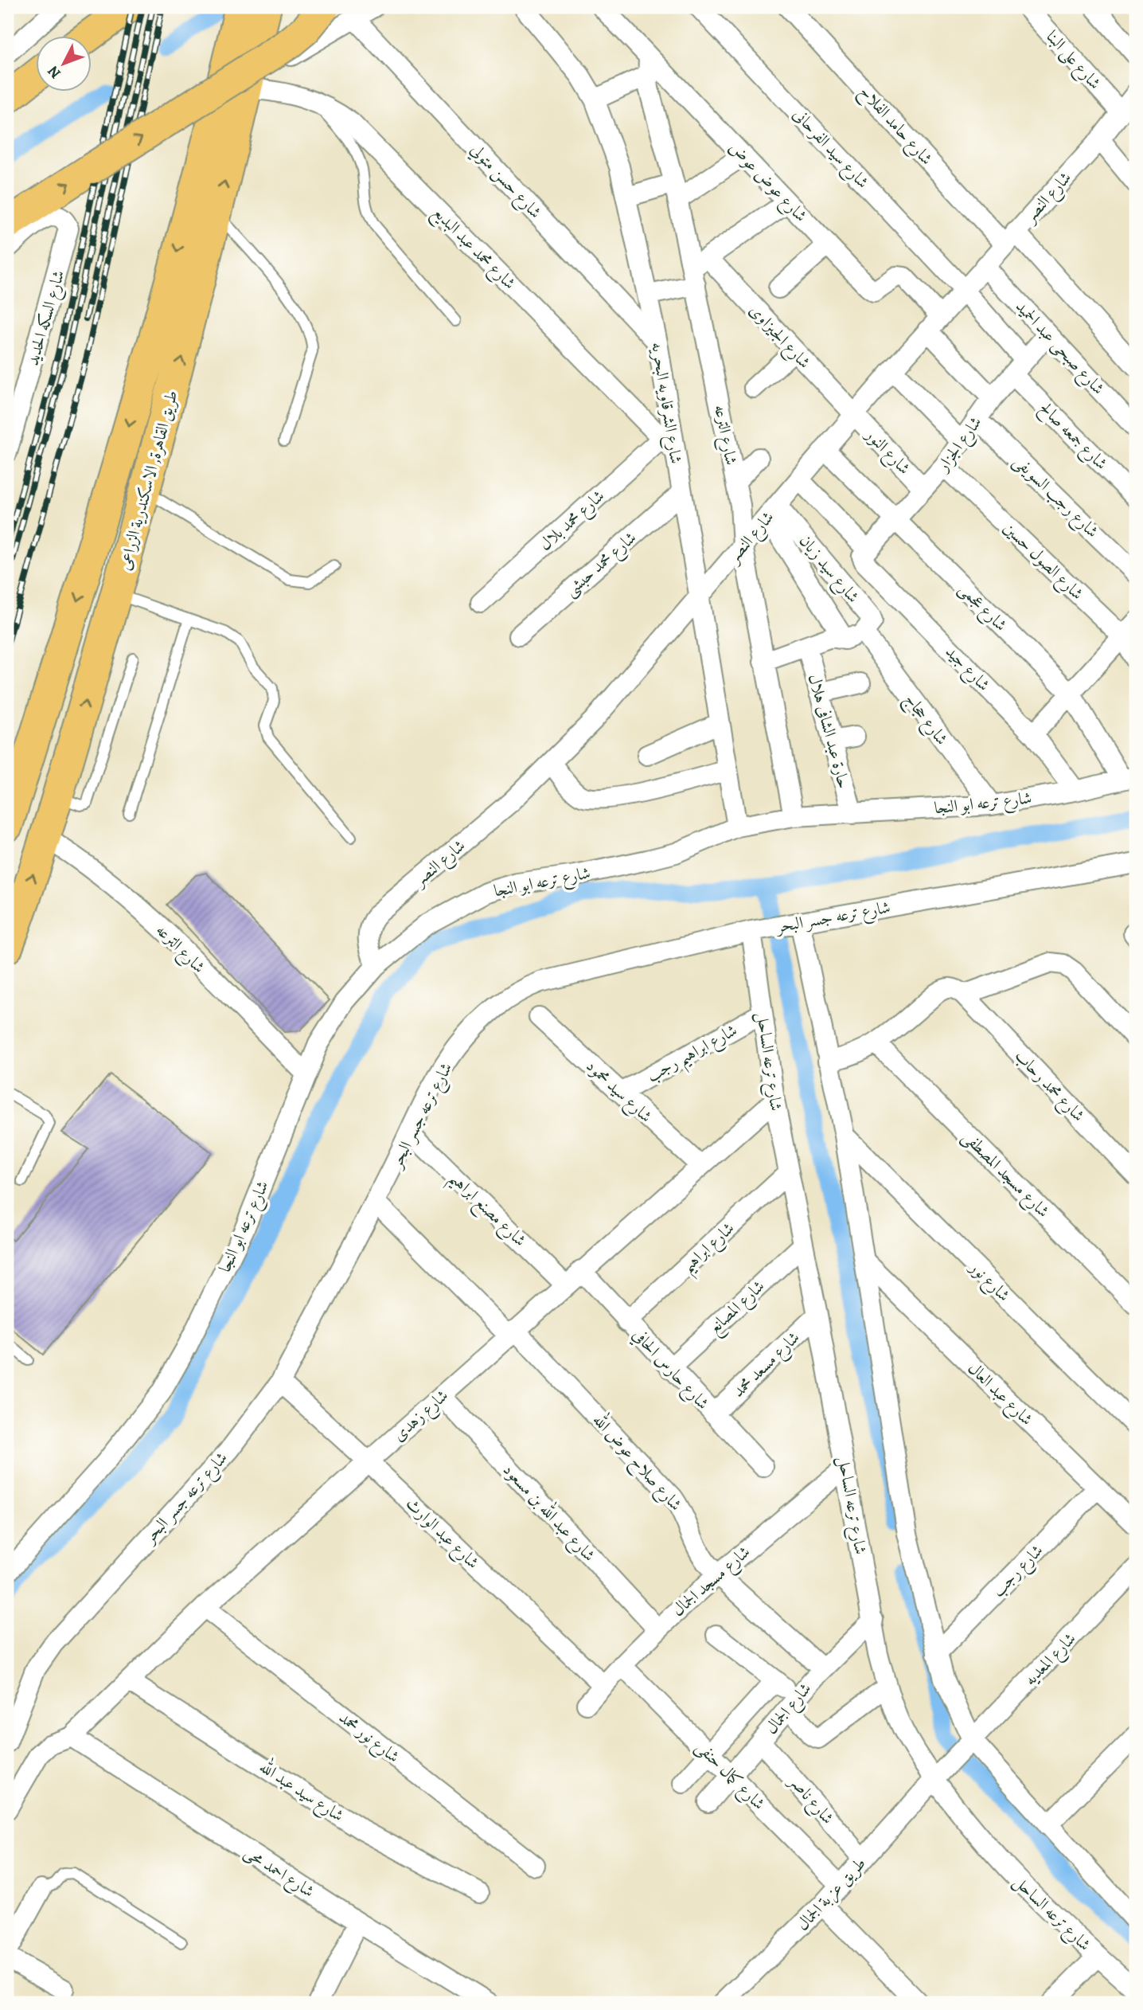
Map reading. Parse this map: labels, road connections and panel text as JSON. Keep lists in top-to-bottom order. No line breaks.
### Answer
{"streets":{"highway":["طريق القاهرة, الاسكندرية الزراعى"],"street":["شارع على البنا","شارع حامد الفلاح","شارع سيد الفرحانى","شارع حسن متولي","شارع عوض عوض","شارع النصر","شارع محمد عبد البديع","شارع السكه الحديد","شارع الجيزاوى","شارع صبحى عبد الحميد","شارع الشرقاويه البحريه","شارع الترعه","شارع جمعه صالح","شارع الجزار","شارع النور","شارع رجب السويفى","شارع محمد بلال","شارع الصول حسين","شارع محمد حبشى","شارع سيد زيان","شارع عجمى","شارع جيد","شارع حجاج","حارة عبد الشافى هلال","شارع ترعه ابو النجا","شارع ترعه جسر البحر","شارع ابراهيم رجب","شارع ترعه الساحل","شارع محمد رحاب","شارع سيد محمود","شارع مسجد المصطفى","شارع مصنع ابراهيم","شارع ابراهيم","شارع نور","شارع المصانع","شارع مسعد محمد","شارع حارس الحافي","شارع عبد العال","شارع زهدى","شارع صلاح عوض الله","شارع عبد الله بن مسعود","شارع عبد الوارث","شارع رجب","شارع مسجد الجمال","شارع المعديه","شارع الجمال","شارع نور محمد","شارع كمال حنفى","شارع سيد عبد الله","شارع ناصر","شارع احمد محى","طريق عزبة الجمال"]},"crossings":[["شارع على البنا","شارع النصر"],["شارع حامد الفلاح","شارع النصر"],["شارع سيد الفرحانى","شارع النصر"],["شارع سيد الفرحانى","شارع جمعه صالح"],["شارع سيد الفرحانى","شارع الجزار"],["شارع حسن متولي","شارع الشرقاويه البحريه"],["شارع عوض عوض","شارع النصر"],["شارع عوض عوض","شارع الترعه"],["شارع النصر","شارع الجيزاوى"],["شارع النصر","شارع صبحى عبد الحميد"],["شارع النصر","شارع الشرقاويه البحريه"],["شارع النصر","شارع الترعه"],["شارع النصر","شارع النور"],["شارع النصر","شارع سيد زيان"],["شارع النصر","شارع عجمى"],["شارع النصر","شارع ترعه ابو النجا"],["شارع محمد عبد البديع","شارع الشرقاويه البحريه"],["شارع محمد عبد البديع","طريق القاهرة, الاسكندرية الزراعى"],["شارع محمد عبد البديع","شارع محمد بلال"],["شارع الجيزاوى","شارع الترعه"],["شارع الجيزاوى","شارع النور"],["شارع صبحى عبد الحميد","شارع الجزار"],["شارع الشرقاويه البحريه","شارع محمد بلال"],["شارع الشرقاويه البحريه","شارع محمد حبشى"],["شارع الشرقاويه البحريه","شارع ترعه ابو النجا"],["شارع الترعه","طريق القاهرة, الاسكندرية الزراعى"],["شارع الترعه","شارع ترعه ابو النجا"],["شارع جمعه صالح","شارع الجزار"],["شارع الجزار","شارع النور"],["شارع الجزار","شارع رجب السويفى"],["شارع الجزار","شارع الصول حسين"],["شارع الجزار","شارع عجمى"],["شارع الجزار","شارع جيد"],["شارع سيد زيان","شارع حجاج"],["شارع عجمى","شارع ترعه ابو النجا"],["شارع جيد","شارع ترعه ابو النجا"],["شارع حجاج","شارع ترعه ابو النجا"],["حارة عبد الشافى هلال","شارع ترعه ابو النجا"],["شارع ترعه جسر البحر","شارع ترعه الساحل"],["شارع ترعه جسر البحر","شارع مصنع ابراهيم"],["شارع ترعه جسر البحر","شارع صلاح عوض الله"],["شارع ترعه جسر البحر","شارع عبد الوارث"],["شارع ابراهيم رجب","شارع ترعه الساحل"],["شارع ابراهيم رجب","شارع سيد محمود"],["شارع ترعه الساحل","شارع ابراهيم"],["شارع ترعه الساحل","شارع المصانع"],["شارع ترعه الساحل","شارع مسعد محمد"],["شارع ترعه الساحل","شارع زهدى"],["شارع ترعه الساحل","شارع مسجد الجمال"],["شارع ترعه الساحل","شارع المعديه"],["شارع ترعه الساحل","شارع الجمال"],["شارع ترعه الساحل","طريق عزبة الجمال"],["شارع سيد محمود","شارع زهدى"],["شارع مصنع ابراهيم","شارع زهدى"],["شارع ابراهيم","شارع حارس الحافي"],["شارع المصانع","شارع حارس الحافي"],["شارع مسعد محمد","شارع حارس الحافي"],["شارع حارس الحافي","شارع زهدى"],["شارع عبد العال","شارع رجب"],["شارع زهدى","شارع صلاح عوض الله"],["شارع زهدى","شارع عبد الله بن مسعود"],["شارع زهدى","شارع عبد الوارث"],["شارع زهدى","شارع نور محمد"],["شارع زهدى","شارع سيد عبد الله"],["شارع زهدى","شارع احمد محى"],["شارع صلاح عوض الله","شارع مسجد الجمال"],["شارع صلاح عوض الله","شارع الجمال"],["شارع عبد الله بن مسعود","شارع مسجد الجمال"],["شارع عبد الوارث","شارع مسجد الجمال"],["شارع مسجد الجمال","شارع كمال حنفى"],["شارع المعديه","طريق عزبة الجمال"],["شارع الجمال","شارع كمال حنفى"],["شارع الجمال","شارع ناصر"],["شارع كمال حنفى","طريق عزبة الجمال"],["شارع ناصر","طريق عزبة الجمال"]],"north":"bottom left"}
